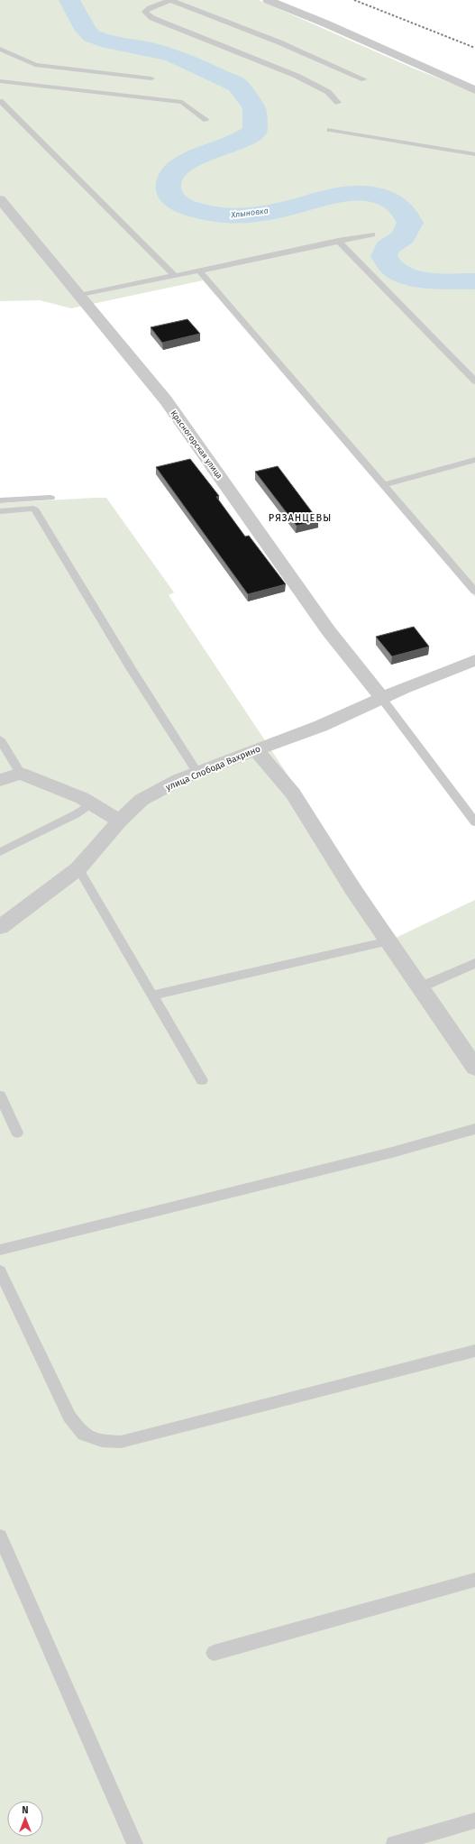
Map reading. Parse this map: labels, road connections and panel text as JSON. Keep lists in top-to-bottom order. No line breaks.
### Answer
{"streets":{"street":["Красногорская улица","улица Слобода Вахрино"]},"crossings":[["Красногорская улица","улица Слобода Вахрино"]],"districts":["РЯЗАНЦЕВЫ"],"water":["Хлыновка"],"north":"top"}
